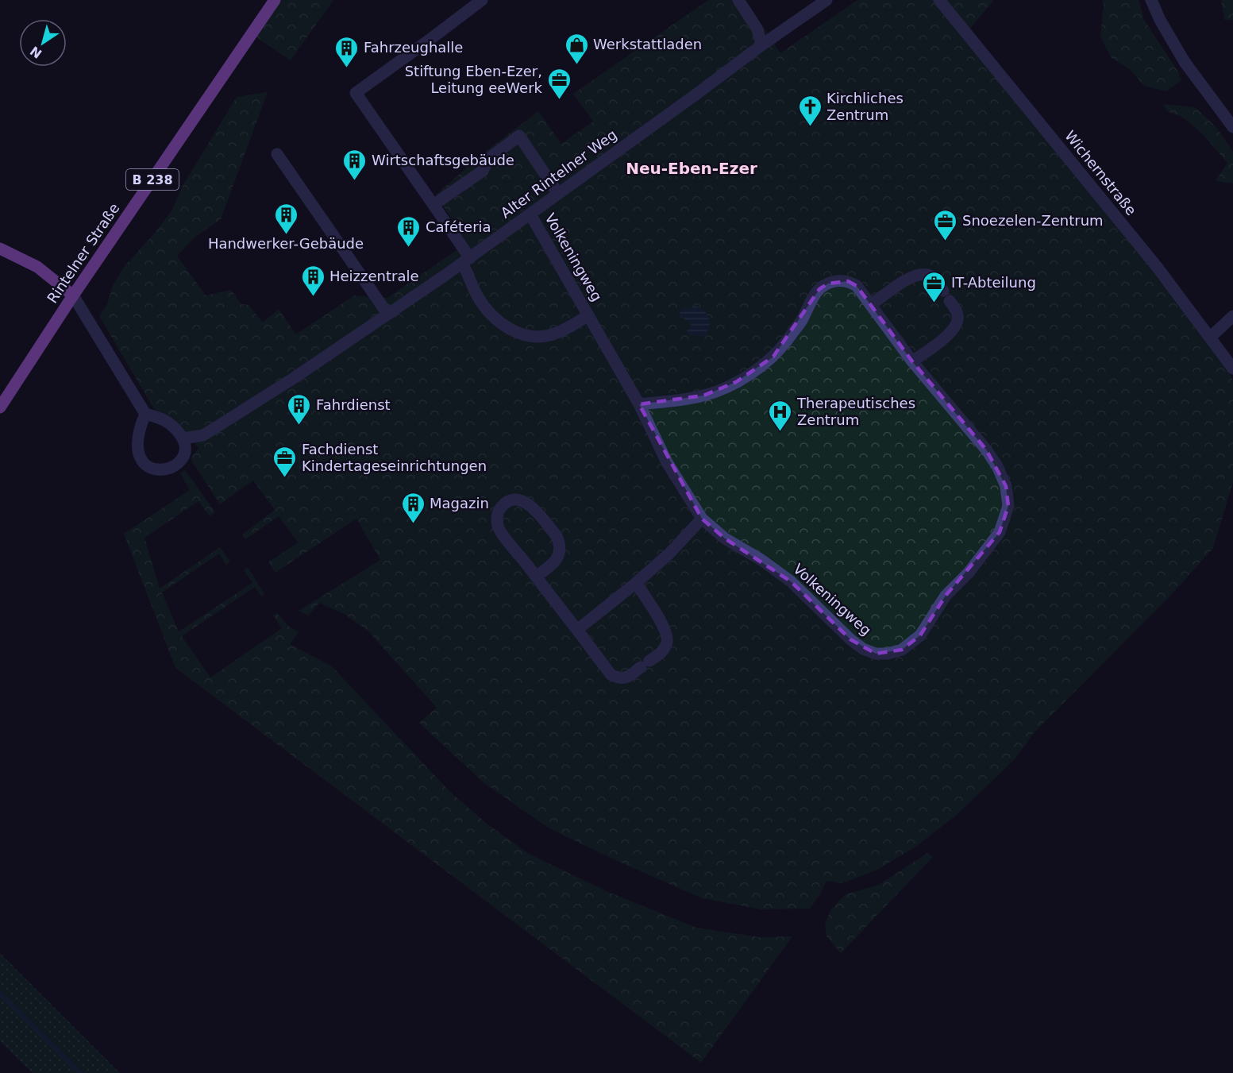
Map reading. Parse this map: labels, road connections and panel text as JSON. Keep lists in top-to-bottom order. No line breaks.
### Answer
{"streets":{"main road":["B 238","Rintelner Straße"],"street":["Wichernstraße","Alter Rintelner Weg","Volkeningweg"]},"crossings":[["Alter Rintelner Weg","Volkeningweg"]],"districts":["Neu-Eben-Ezer"],"places":{"shop":["Werkstattladen"],"building":["Fahrzeughalle","Wirtschaftsgebäude","Handwerker-Gebäude","Caféteria","Heizzentrale","Fahrdienst","Magazin"],"office":["Stiftung Eben-Ezer, Leitung eeWerk","Snoezelen-Zentrum","IT-Abteilung","Fachdienst Kindertageseinrichtungen"],"church":["Kirchliches Zentrum"],"hospital":["Therapeutisches Zentrum"]},"north":"bottom left"}
